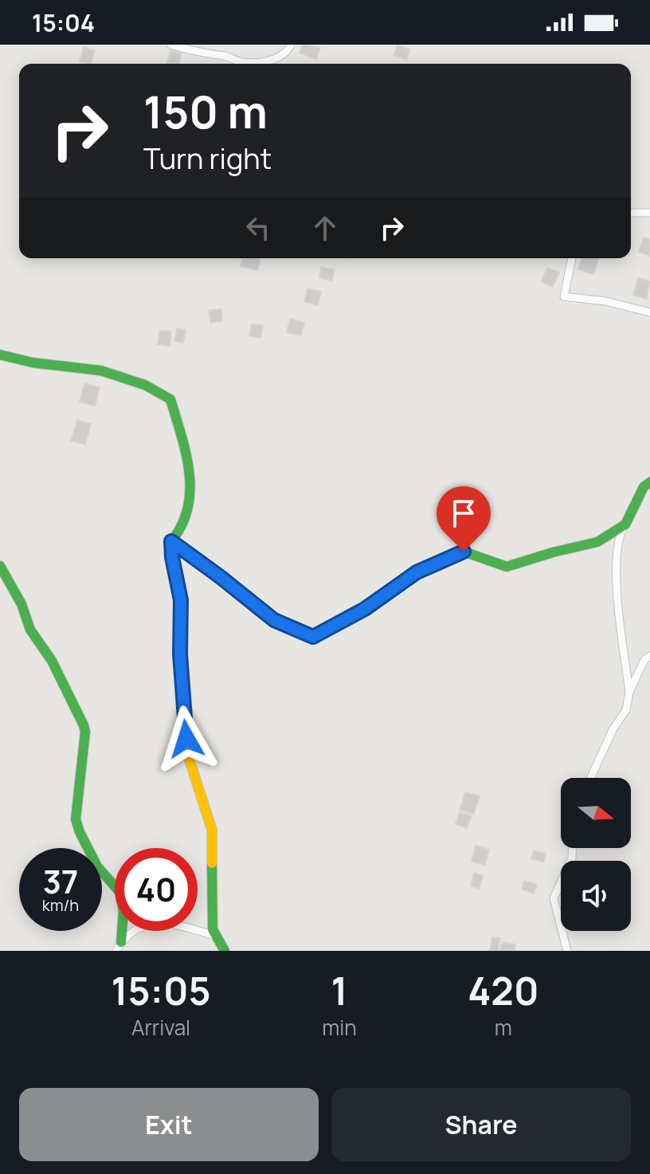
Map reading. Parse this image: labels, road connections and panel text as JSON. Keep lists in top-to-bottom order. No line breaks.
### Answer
{"north":"right","page":{"status":"15:04","turn":["150 m","Turn right"],"speed":"37 km/h","limit":"40","eta":["15:05","Arrival","1","min","420","m"],"buttons":["Exit","Share"]}}
